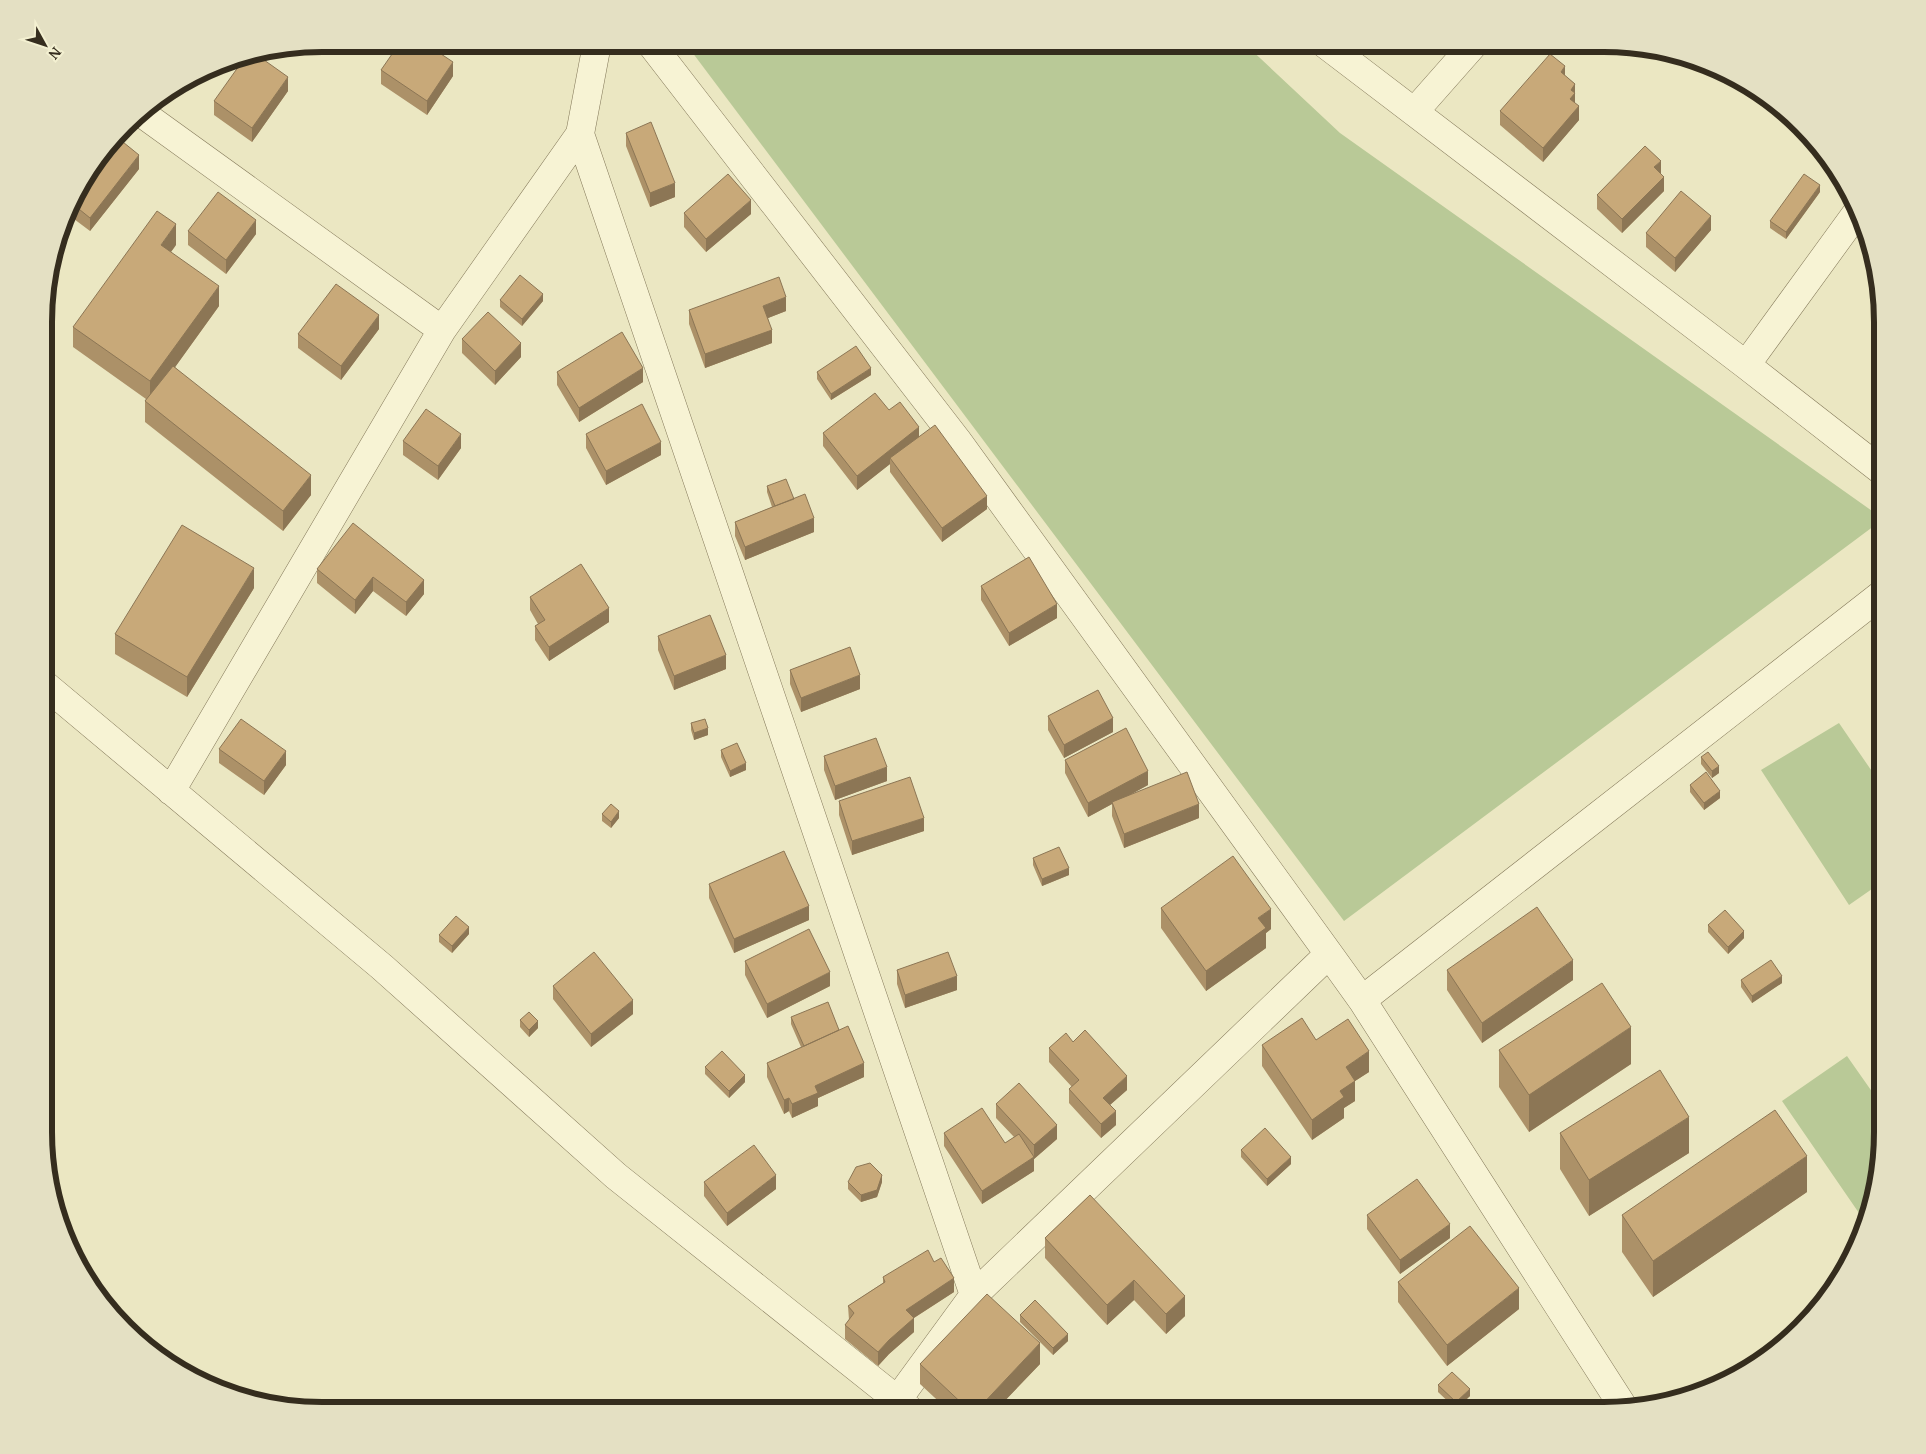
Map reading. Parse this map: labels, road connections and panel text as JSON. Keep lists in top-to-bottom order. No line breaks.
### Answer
{"north":"bottom right"}
